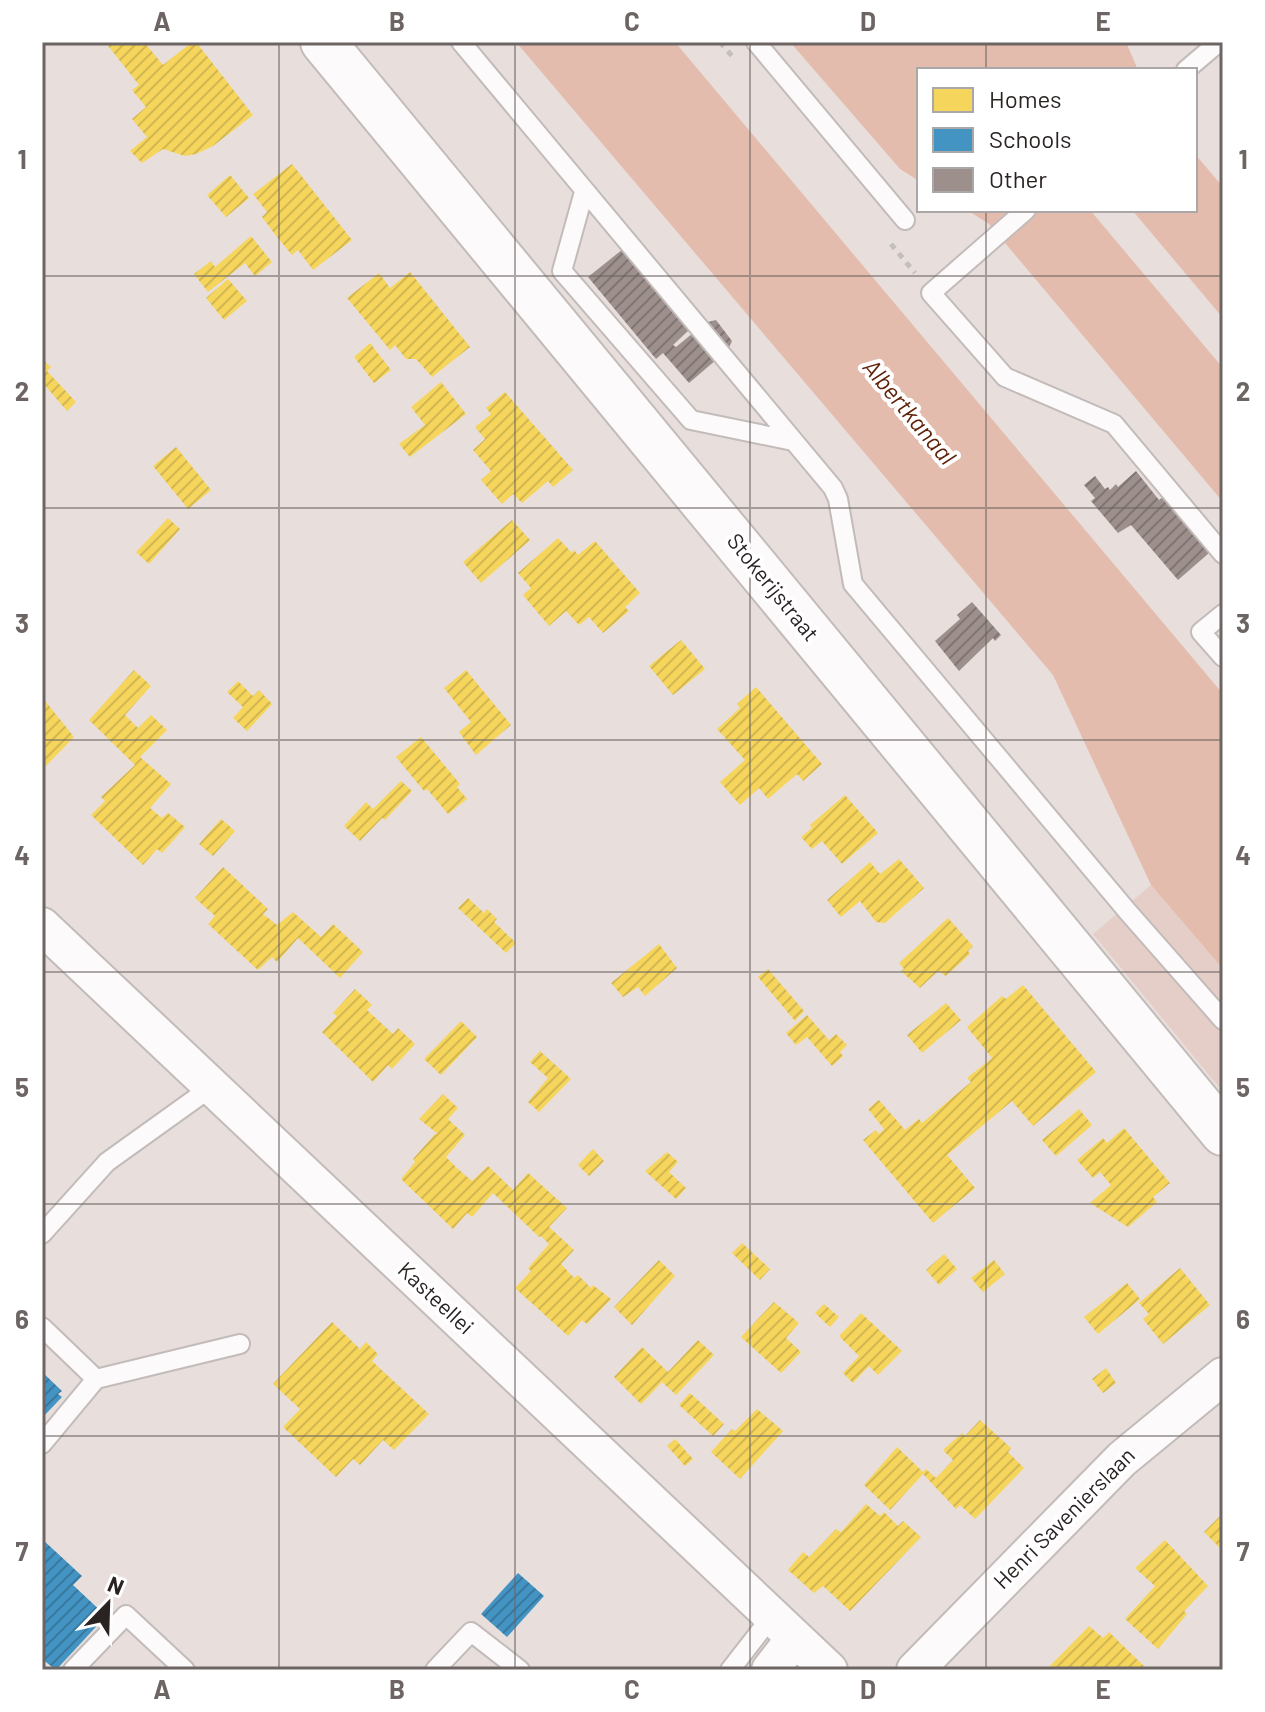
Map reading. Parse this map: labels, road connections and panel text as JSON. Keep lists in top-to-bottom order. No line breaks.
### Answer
{"streets":{"street":["Stokerijstraat","Kasteellei","Henri Savenierslaan"]},"water":["Albertkanaal"],"legend":["Homes","Schools","Other"],"north":"top right","grid":{"columns":["A","B","C","D","E"],"rows":["1","2","3","4","5","6","7"]}}
